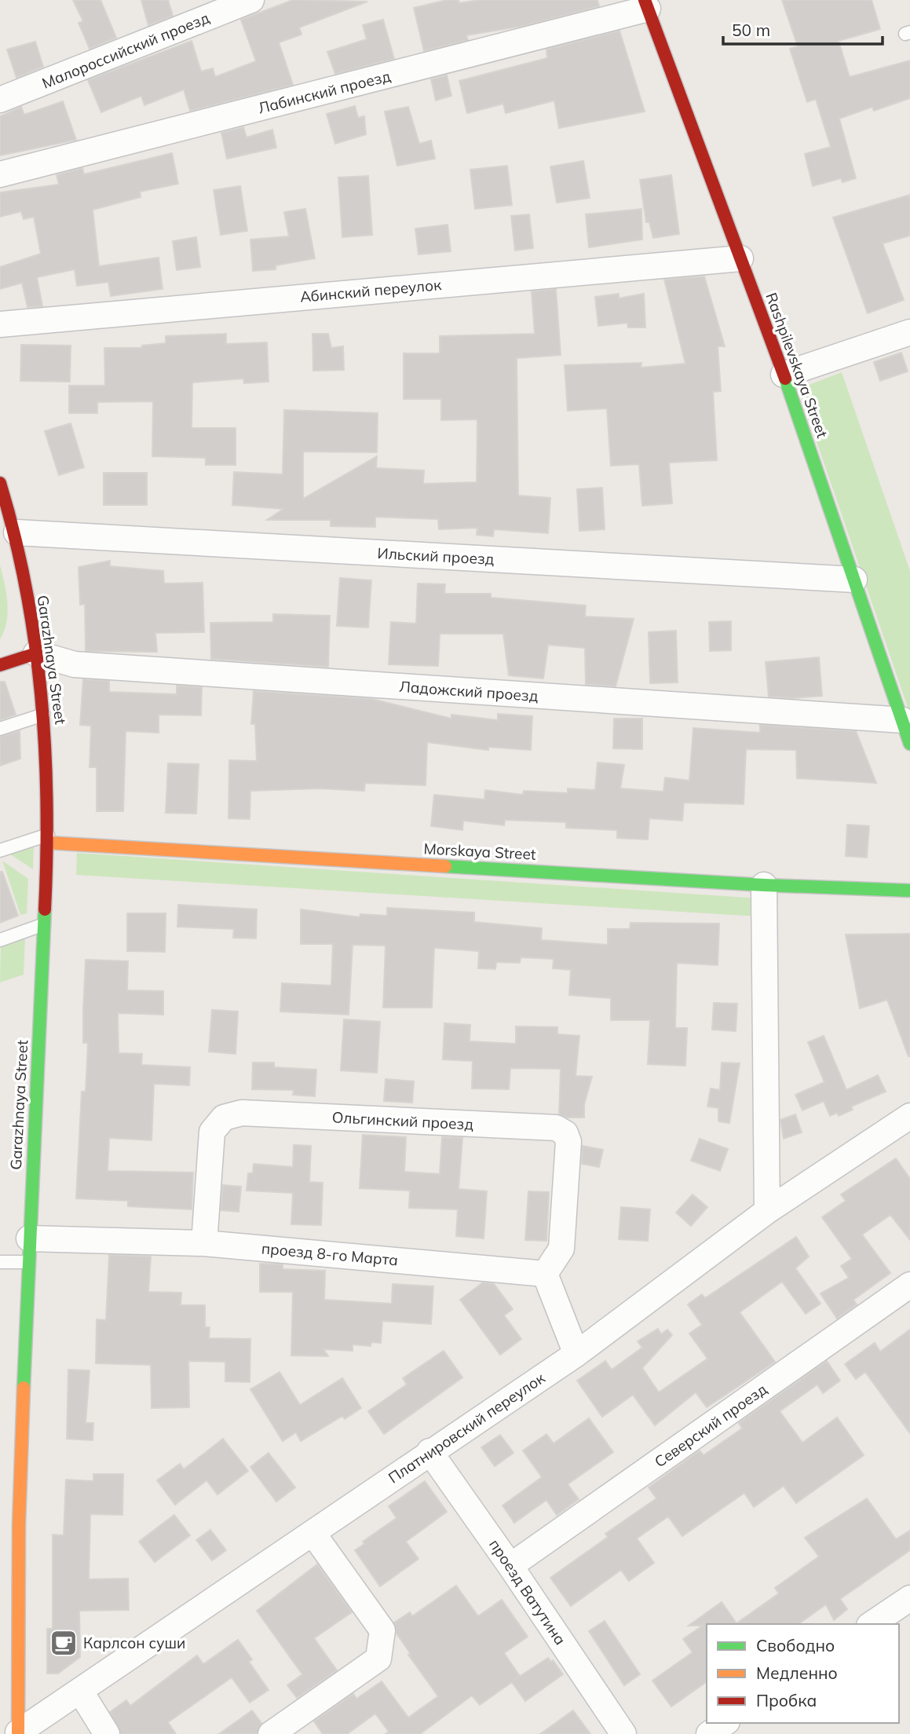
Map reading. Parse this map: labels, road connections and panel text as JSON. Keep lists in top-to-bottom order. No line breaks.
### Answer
{"streets":{"street":["Малороссийский проезд","Лабинский проезд","Абинский переулок","Rashpilevskaya Street","Ильский проезд","Garazhnaya Street","Ладожский проезд","Morskaya Street","Ольгинский проезд","проезд 8-го Марта","Северский проезд","Платнировский переулок","проезд Ватутина"]},"crossings":[["Лабинский проезд","Rashpilevskaya Street"],["Абинский переулок","Rashpilevskaya Street"],["Rashpilevskaya Street","Ильский проезд"],["Rashpilevskaya Street","Ладожский проезд"],["Ильский проезд","Garazhnaya Street"],["Garazhnaya Street","Ладожский проезд"],["Garazhnaya Street","Morskaya Street"],["Garazhnaya Street","проезд 8-го Марта"],["Garazhnaya Street","Платнировский переулок"],["Ольгинский проезд","проезд 8-го Марта"],["Северский проезд","проезд Ватутина"],["Платнировский переулок","проезд Ватутина"]],"places":{"cafe":["Карлсон суши"]},"legend":["Свободно","Медленно","Пробка"],"scale_bar":"50 m"}
